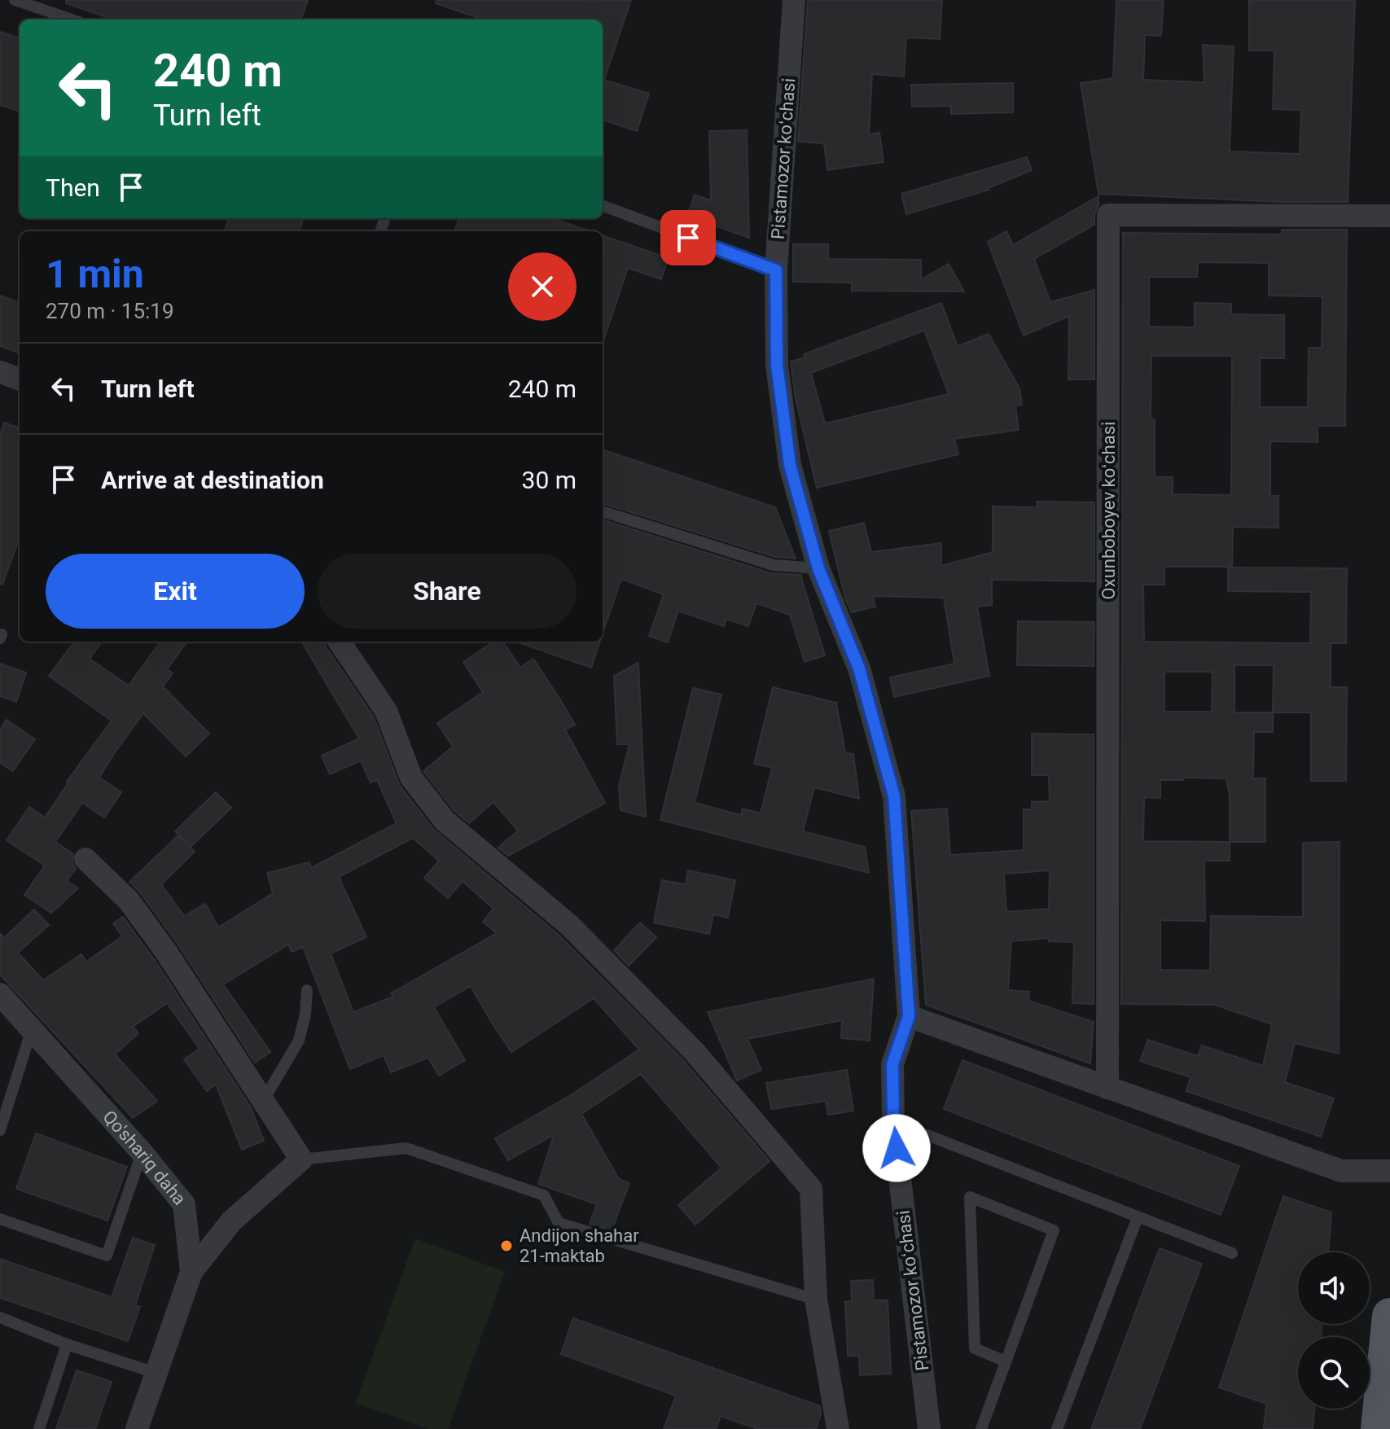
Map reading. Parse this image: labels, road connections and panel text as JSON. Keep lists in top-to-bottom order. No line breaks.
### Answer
{"streets":{"street":["Pistamozor koʻchasi","Oxunboboyev koʻchasi","Qo'shariq daha"]},"places":["Andijon shahar 21-maktab"],"page":{"turn":["240 m","Turn left"],"then":"Then","heading":["1 min","270 m · 15:19"],"list":[{"name":"Turn left","value":"240 m"},{"name":"Arrive at destination","value":"30 m"}],"buttons":["Exit","Share"]}}
